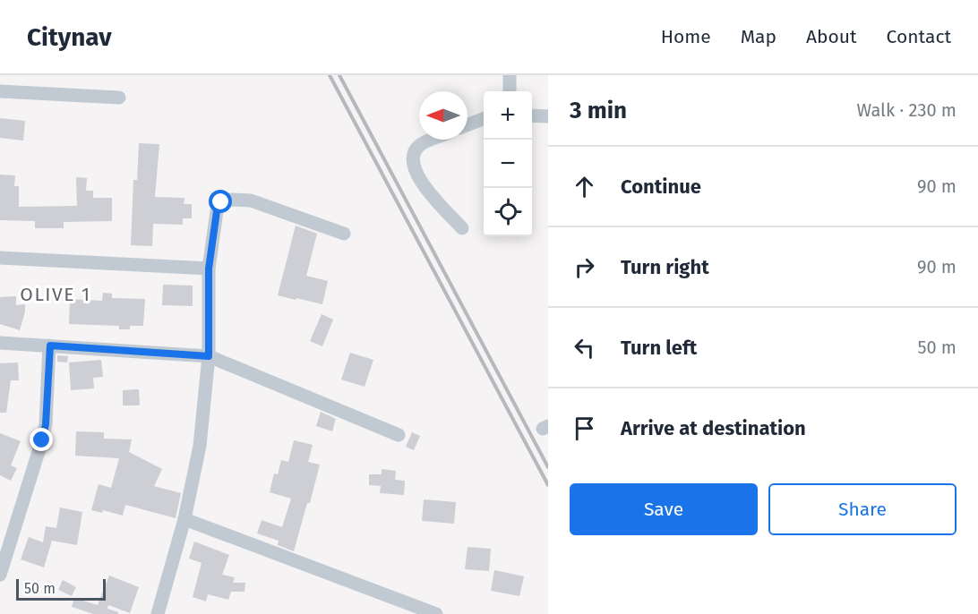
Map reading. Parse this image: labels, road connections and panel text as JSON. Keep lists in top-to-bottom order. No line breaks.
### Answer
{"districts":["OLIVE 1"],"scale_bar":"50 m","north":"left","page":{"header":"Citynav","nav":["Home","Map","About","Contact"],"heading":["3 min","Walk · 230 m"],"map_buttons":["+","−"],"list":[["Continue","90 m"],["Turn right","90 m"],["Turn left","50 m"],"Arrive at destination"],"buttons":["Save","Share"],"scale":"50 m"}}
